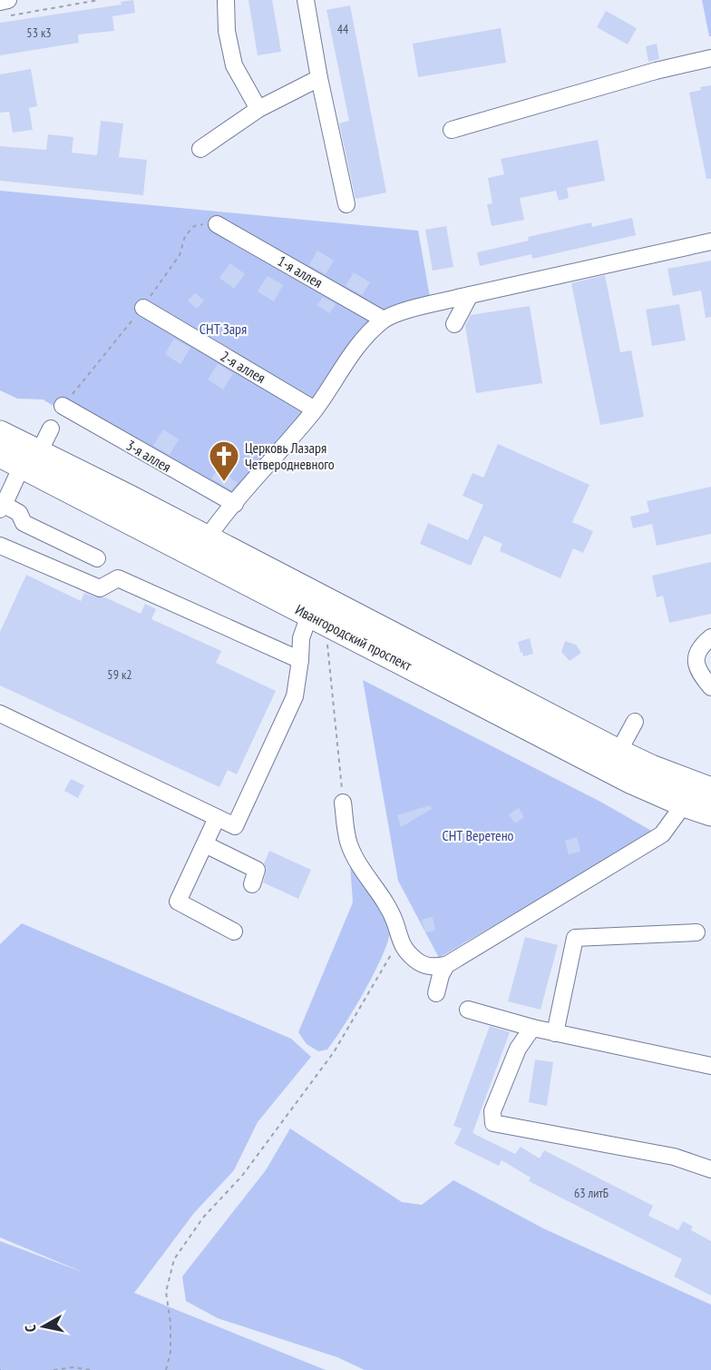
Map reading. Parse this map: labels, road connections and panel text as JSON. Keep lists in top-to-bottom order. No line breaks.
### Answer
{"streets":{"highway":["Ивангородский проспект"],"street":["1-я аллея","2-я аллея","3-я аллея"]},"parks":["СНТ Заря","СНТ Веретено"],"places":{"church":["Церковь Лазаря Четверодневного"]},"house_numbers":["44","53 к3","59 к2","63 литБ"],"north":"left"}
